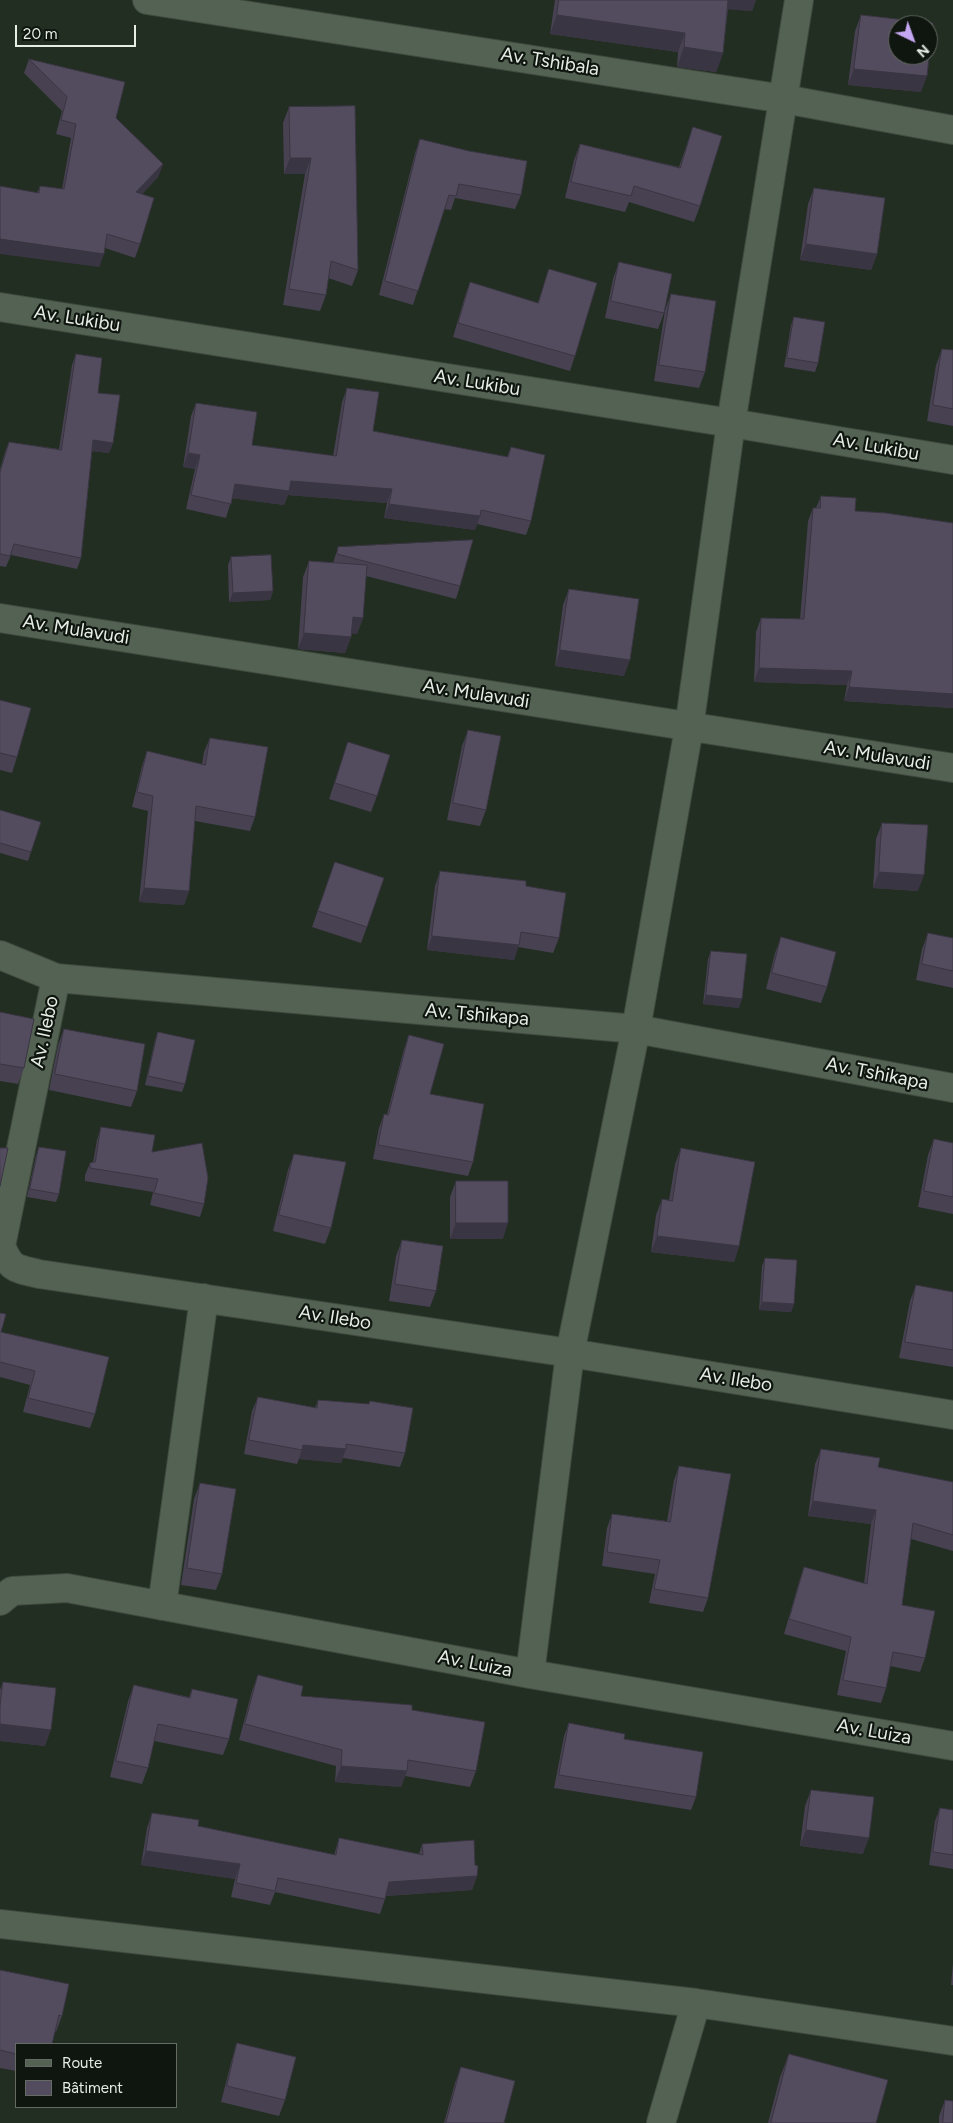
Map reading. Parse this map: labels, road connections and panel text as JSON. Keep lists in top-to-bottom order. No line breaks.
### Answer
{"streets":{"street":["Av. Tshibala","Av. Lukibu","Av. Mulavudi","Av. Tshikapa","Av. Ilebo","Av. Luiza"]},"crossings":[["Av. Tshikapa","Av. Ilebo"]],"legend":["Route","Bâtiment"],"scale_bar":"20 m","north":"bottom right"}
